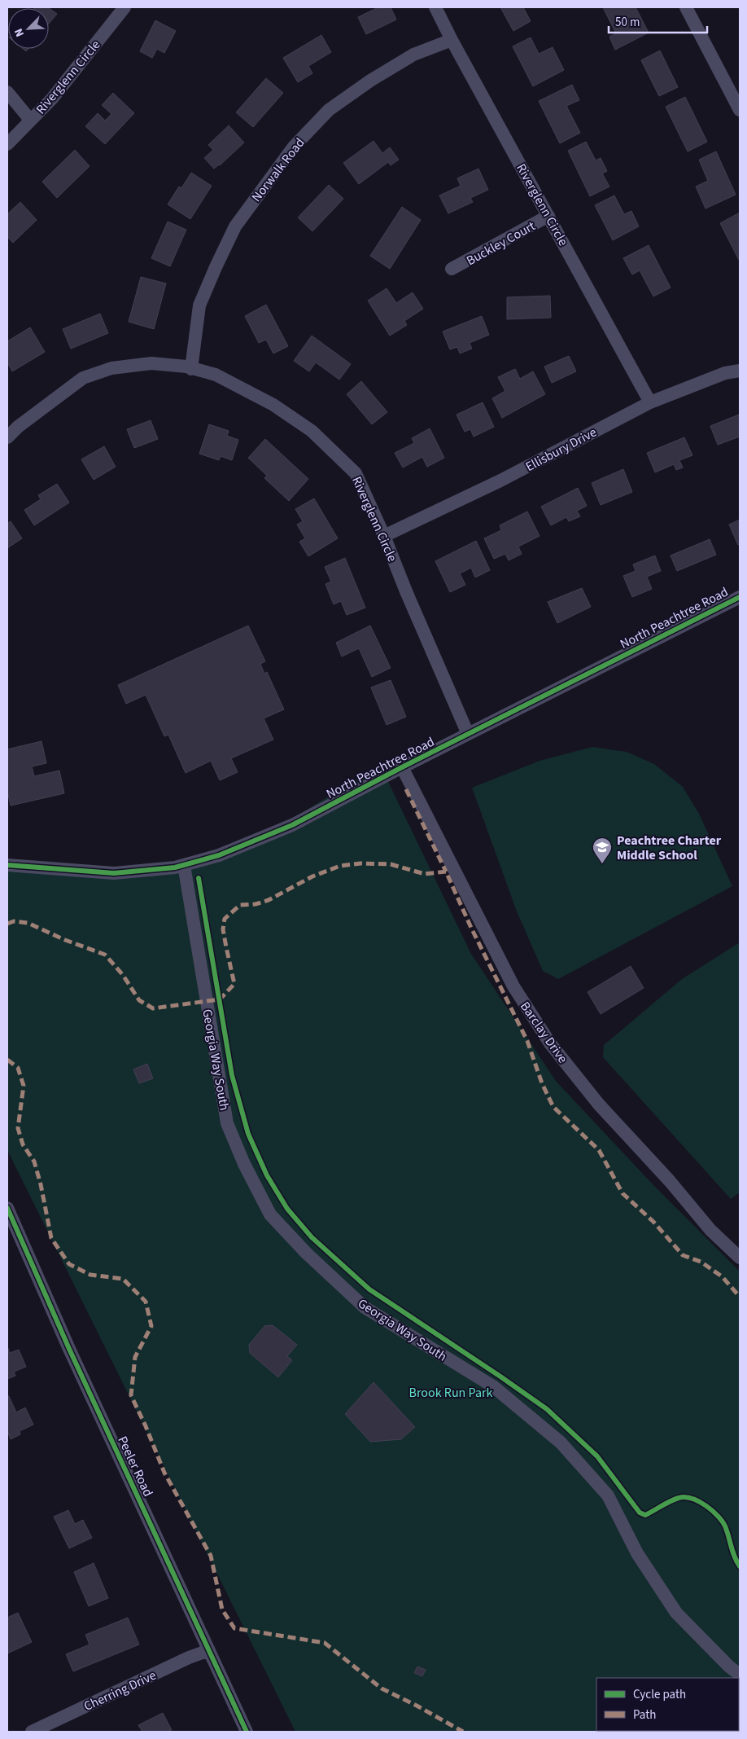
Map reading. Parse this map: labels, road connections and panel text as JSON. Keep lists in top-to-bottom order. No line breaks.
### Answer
{"streets":{"street":["Riverglenn Circle","Norwalk Road","Buckley Court","Ellisbury Drive","North Peachtree Road","Barclay Drive","Georgia Way South","Peeler Road","Cherring Drive"]},"crossings":[["Riverglenn Circle","Norwalk Road"],["Riverglenn Circle","Buckley Court"],["Riverglenn Circle","Ellisbury Drive"],["Riverglenn Circle","North Peachtree Road"],["North Peachtree Road","Barclay Drive"],["North Peachtree Road","Georgia Way South"],["Peeler Road","Cherring Drive"]],"parks":["Brook Run Park"],"places":{"school or university":["Peachtree Charter Middle School"]},"legend":["Cycle path","Path"],"scale_bar":"50 m","north":"bottom left"}
